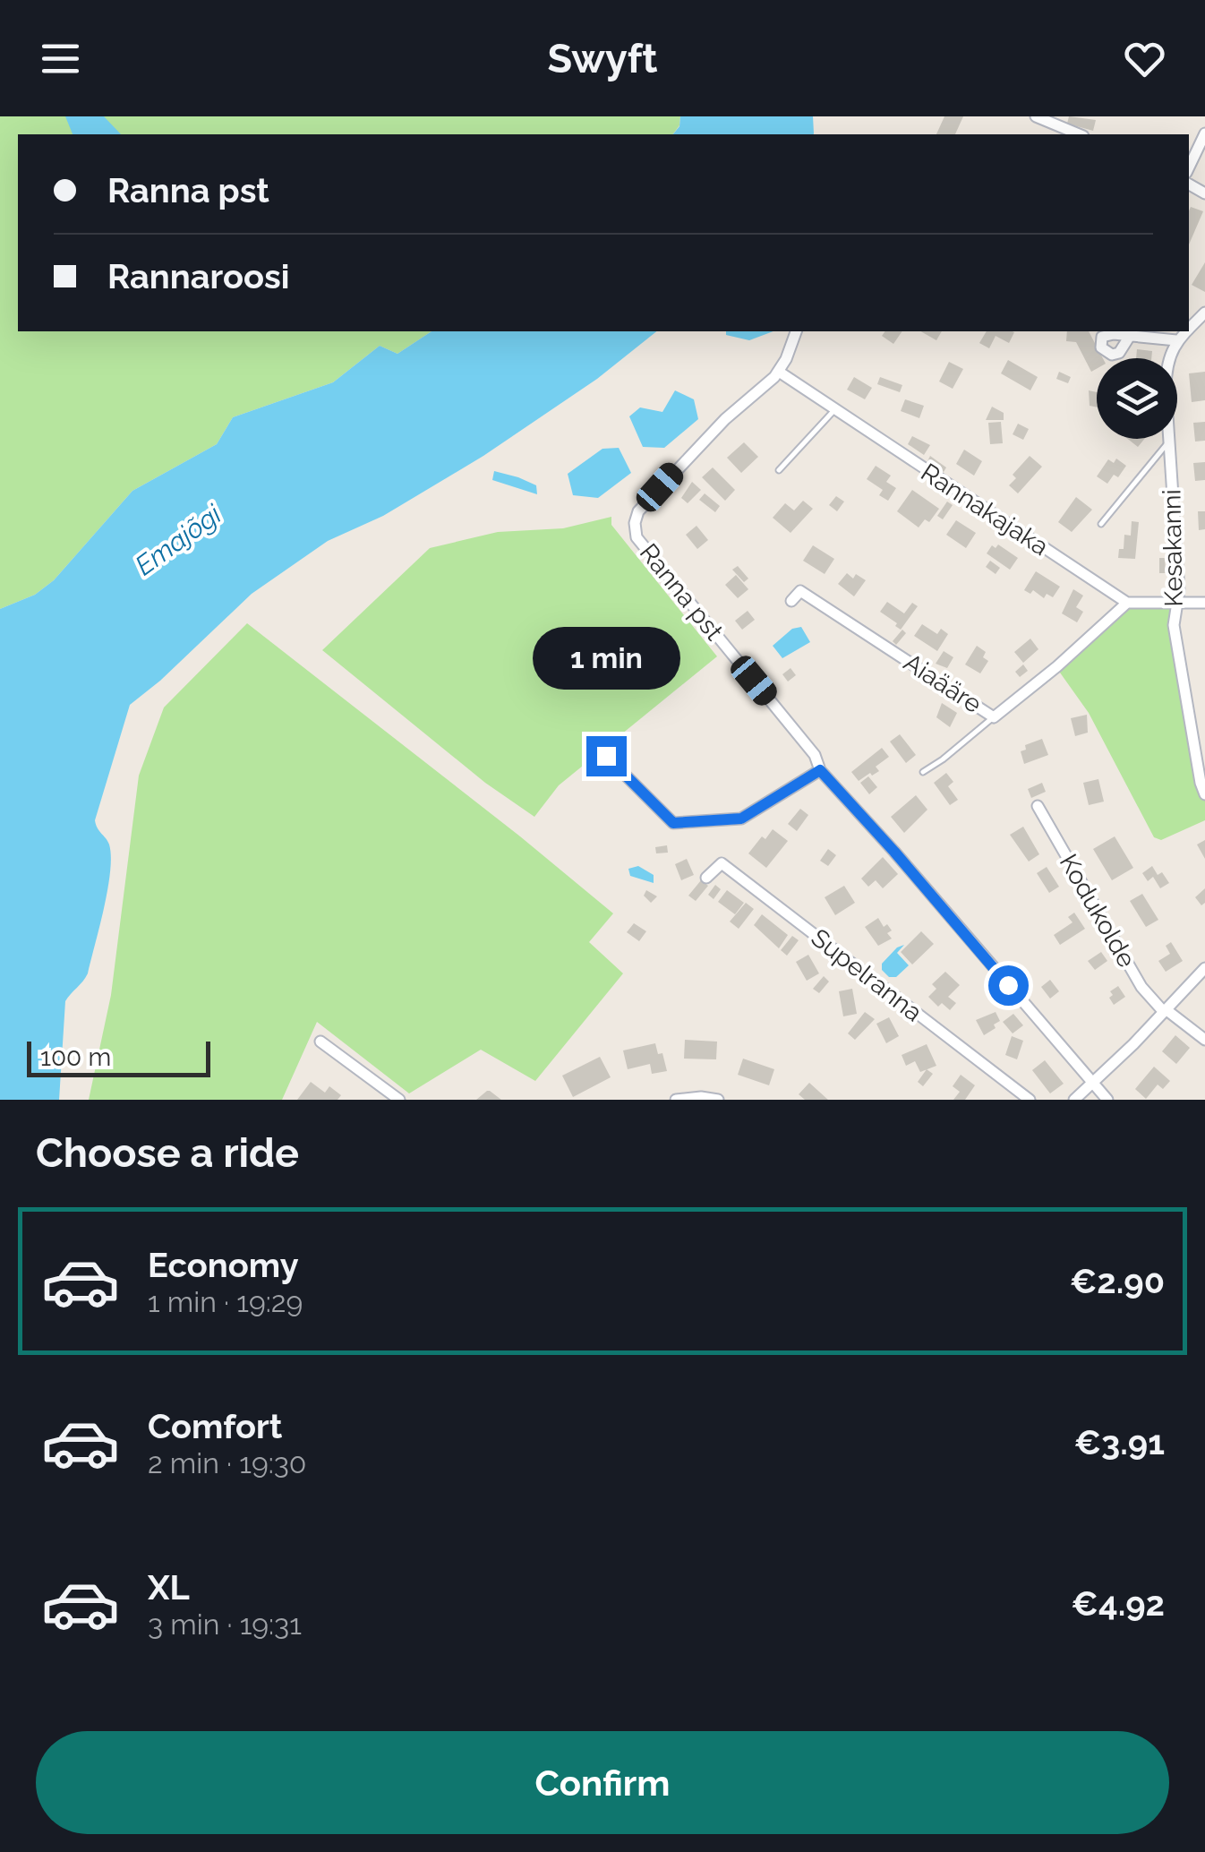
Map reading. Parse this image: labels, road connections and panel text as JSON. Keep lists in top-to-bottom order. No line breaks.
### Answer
{"streets":{"street":["Rannakajaka","Kesakanni","Ranna pst","Aiaääre","Kodukolde","Supelranna"]},"crossings":[["Rannakajaka","Ranna pst"],["Rannakajaka","Aiaääre"]],"water":["Emajõgi"],"scale_bar":"100 m","page":{"header":"Swyft","banner":["Ranna pst","Rannaroosi"],"bubble":"1 min","scale":"100 m","heading":"Choose a ride","list":[{"name":"Economy","note":"1 min · 19:29","value":"€2.90"},{"name":"Comfort","note":"2 min · 19:30","value":"€3.91"},{"name":"XL","note":"3 min · 19:31","value":"€4.92"}],"buttons":"Confirm"}}
